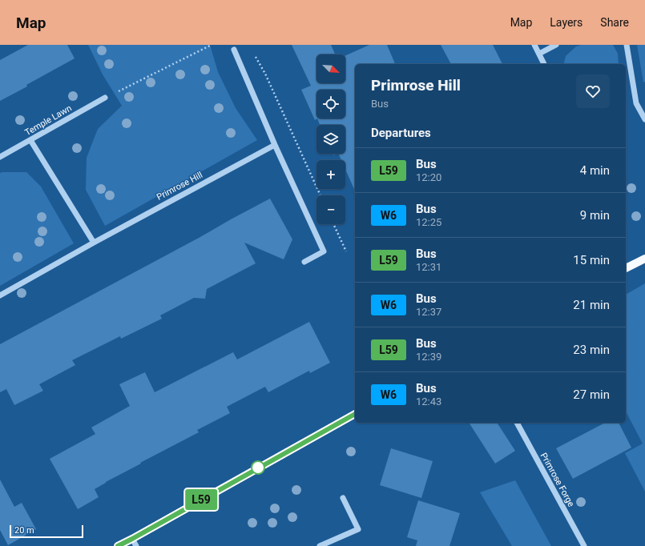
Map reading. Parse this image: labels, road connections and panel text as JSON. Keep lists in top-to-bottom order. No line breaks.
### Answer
{"streets":{"street":["Temple Lawn","Primrose Hill","Primrose Forge"]},"lines":["bus line L59"],"scale_bar":"20 m","north":"bottom right","page":{"header":"Map","nav":["Map","Layers","Share"],"on_map":"L59","map_buttons":["+","−"],"heading":[["Primrose Hill","Bus"],"Departures"],"list":[{"mark":"L59","name":"Bus","note":"12:20","value":"4 min"},{"mark":"W6","name":"Bus","note":"12:25","value":"9 min"},{"mark":"L59","name":"Bus","note":"12:31","value":"15 min"},{"mark":"W6","name":"Bus","note":"12:37","value":"21 min"},{"mark":"L59","name":"Bus","note":"12:39","value":"23 min"},{"mark":"W6","name":"Bus","note":"12:43","value":"27 min"}],"scale":"20 m"}}
